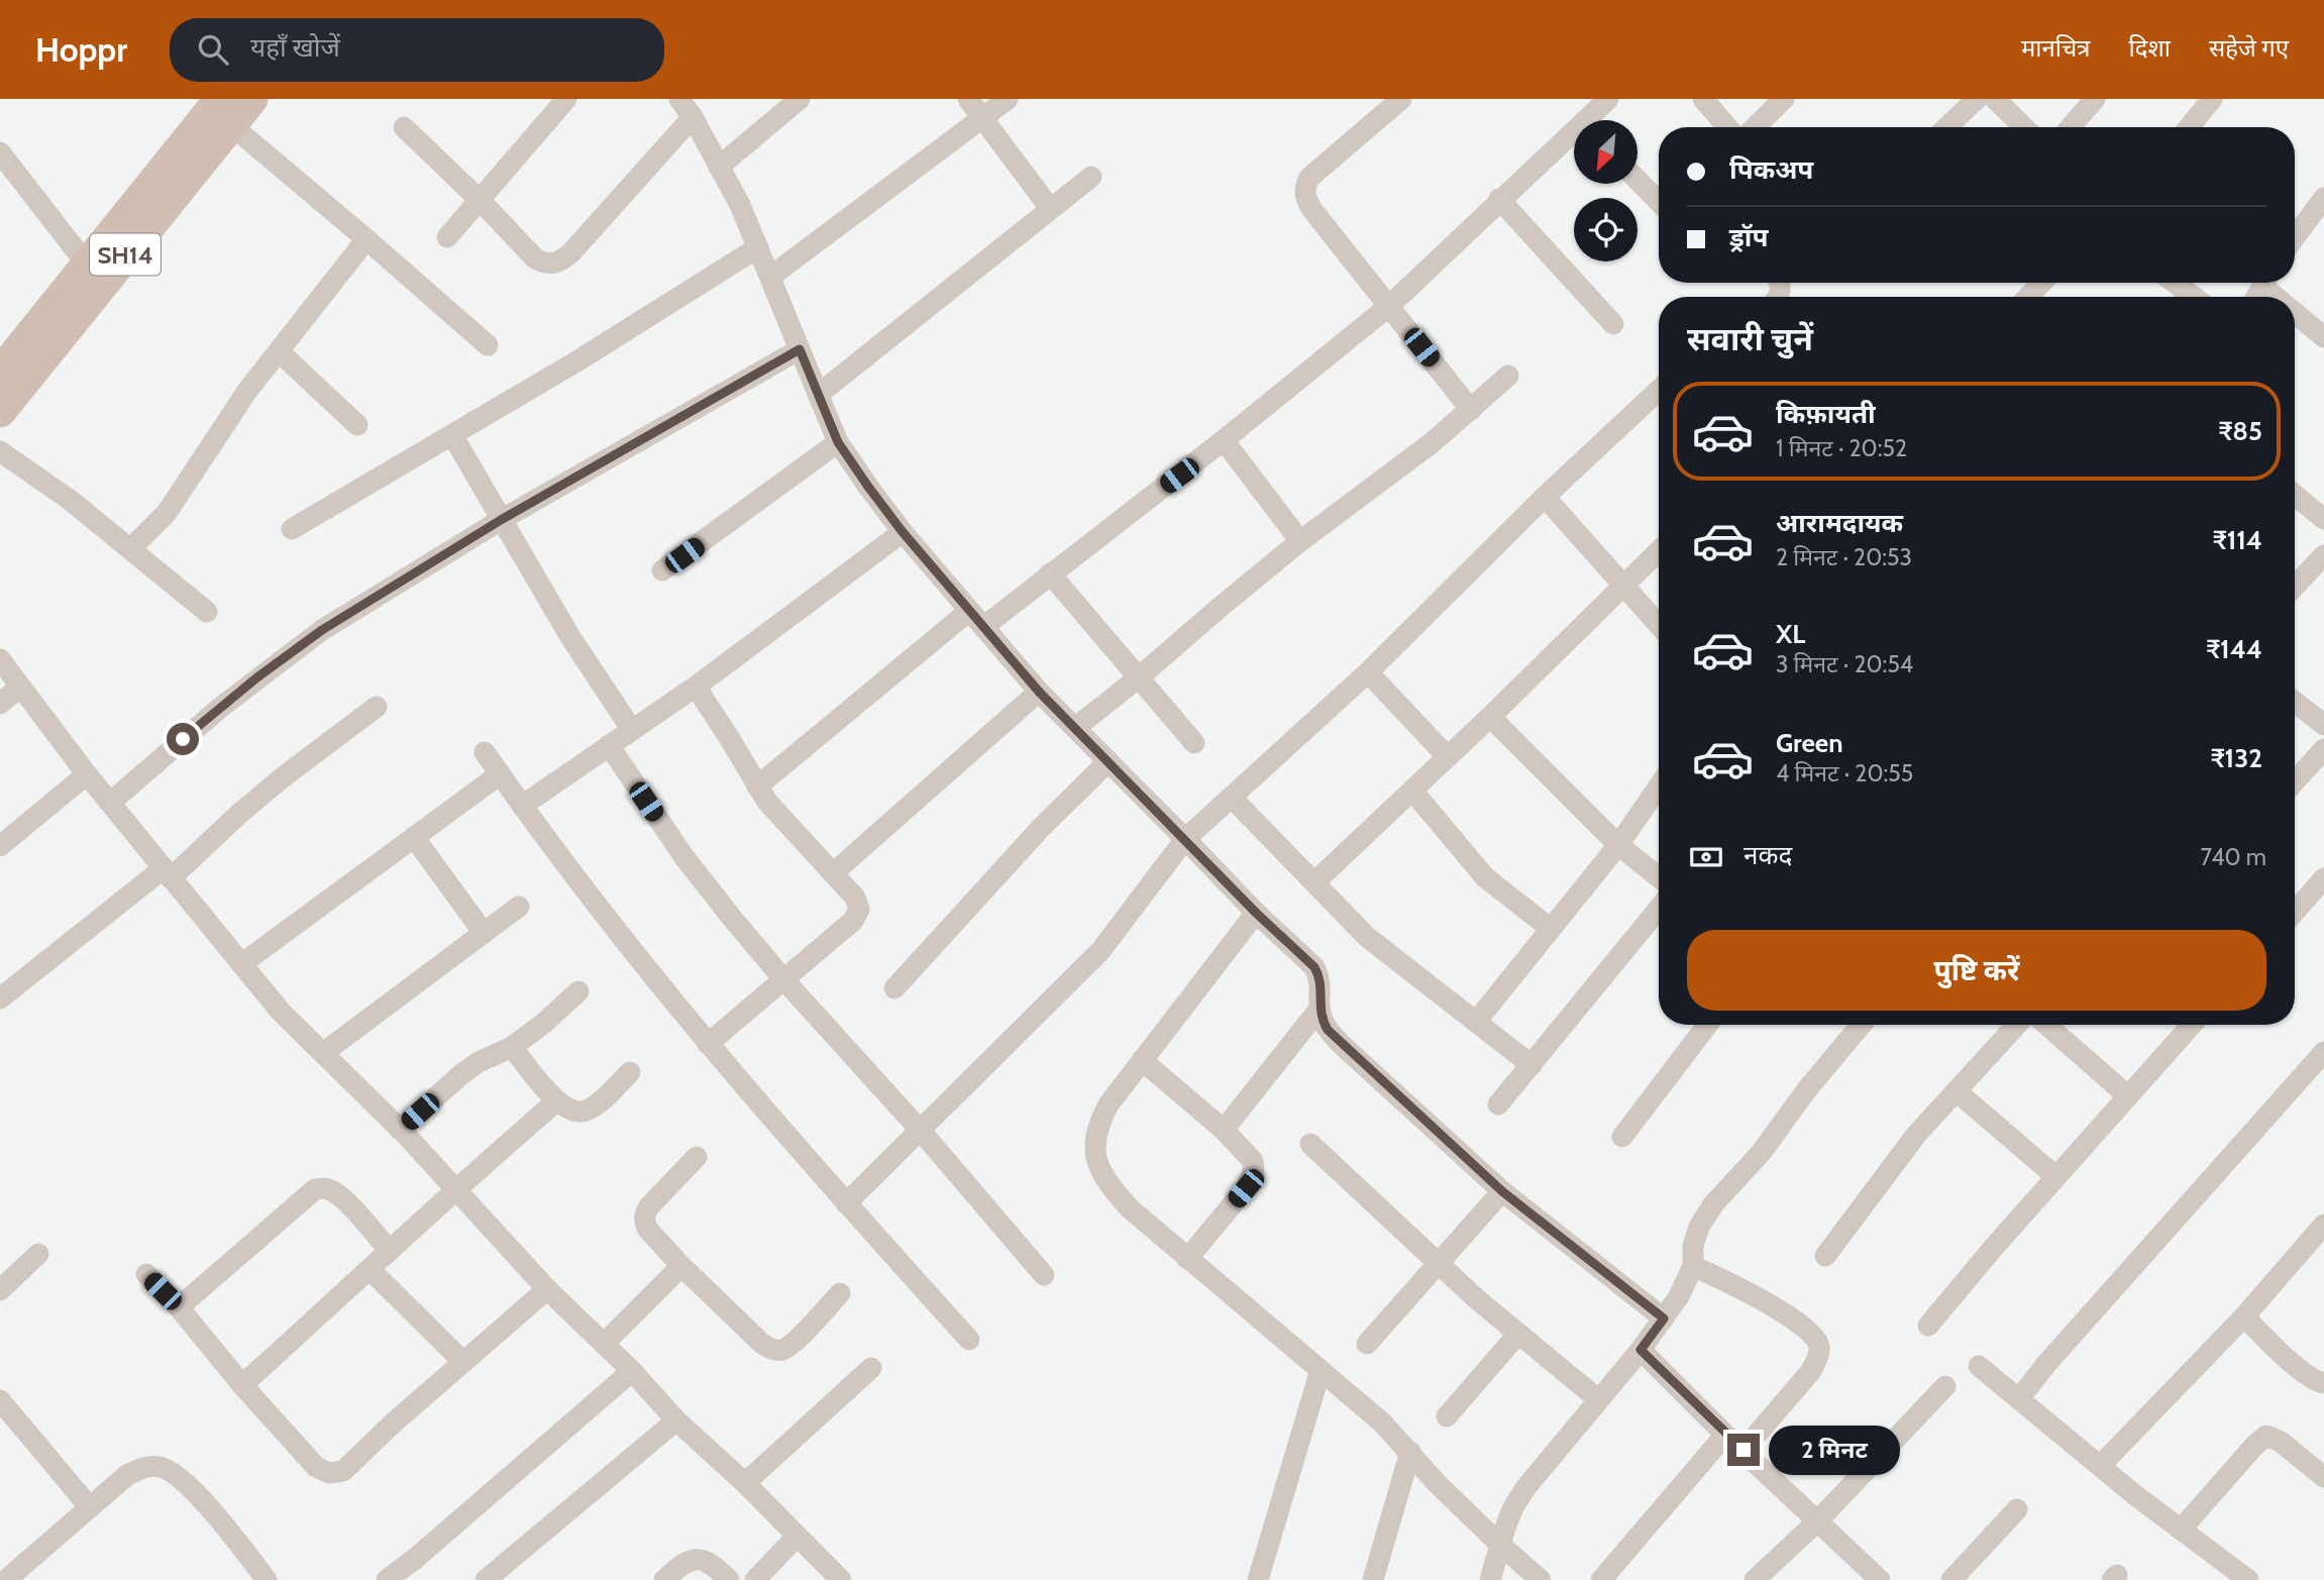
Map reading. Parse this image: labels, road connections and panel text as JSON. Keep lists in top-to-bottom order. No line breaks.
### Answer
{"streets":{"main road":["SH14"]},"north":"bottom left","page":{"header":"Hoppr","search":"यहाँ खोजें","nav":["मानचित्र","दिशा","सहेजे गए"],"banner":["पिकअप","ड्रॉप"],"heading":"सवारी चुनें","list":[{"name":"किफ़ायती","note":"1 मिनट · 20:52","value":"₹85"},{"name":"आरामदायक","note":"2 मिनट · 20:53","value":"₹114"},{"name":"XL","note":"3 मिनट · 20:54","value":"₹144"},{"name":"Green","note":"4 मिनट · 20:55","value":"₹132"}],"pay":["नकद","740 m"],"buttons":"पुष्टि करें","bubble":"2 मिनट"}}
